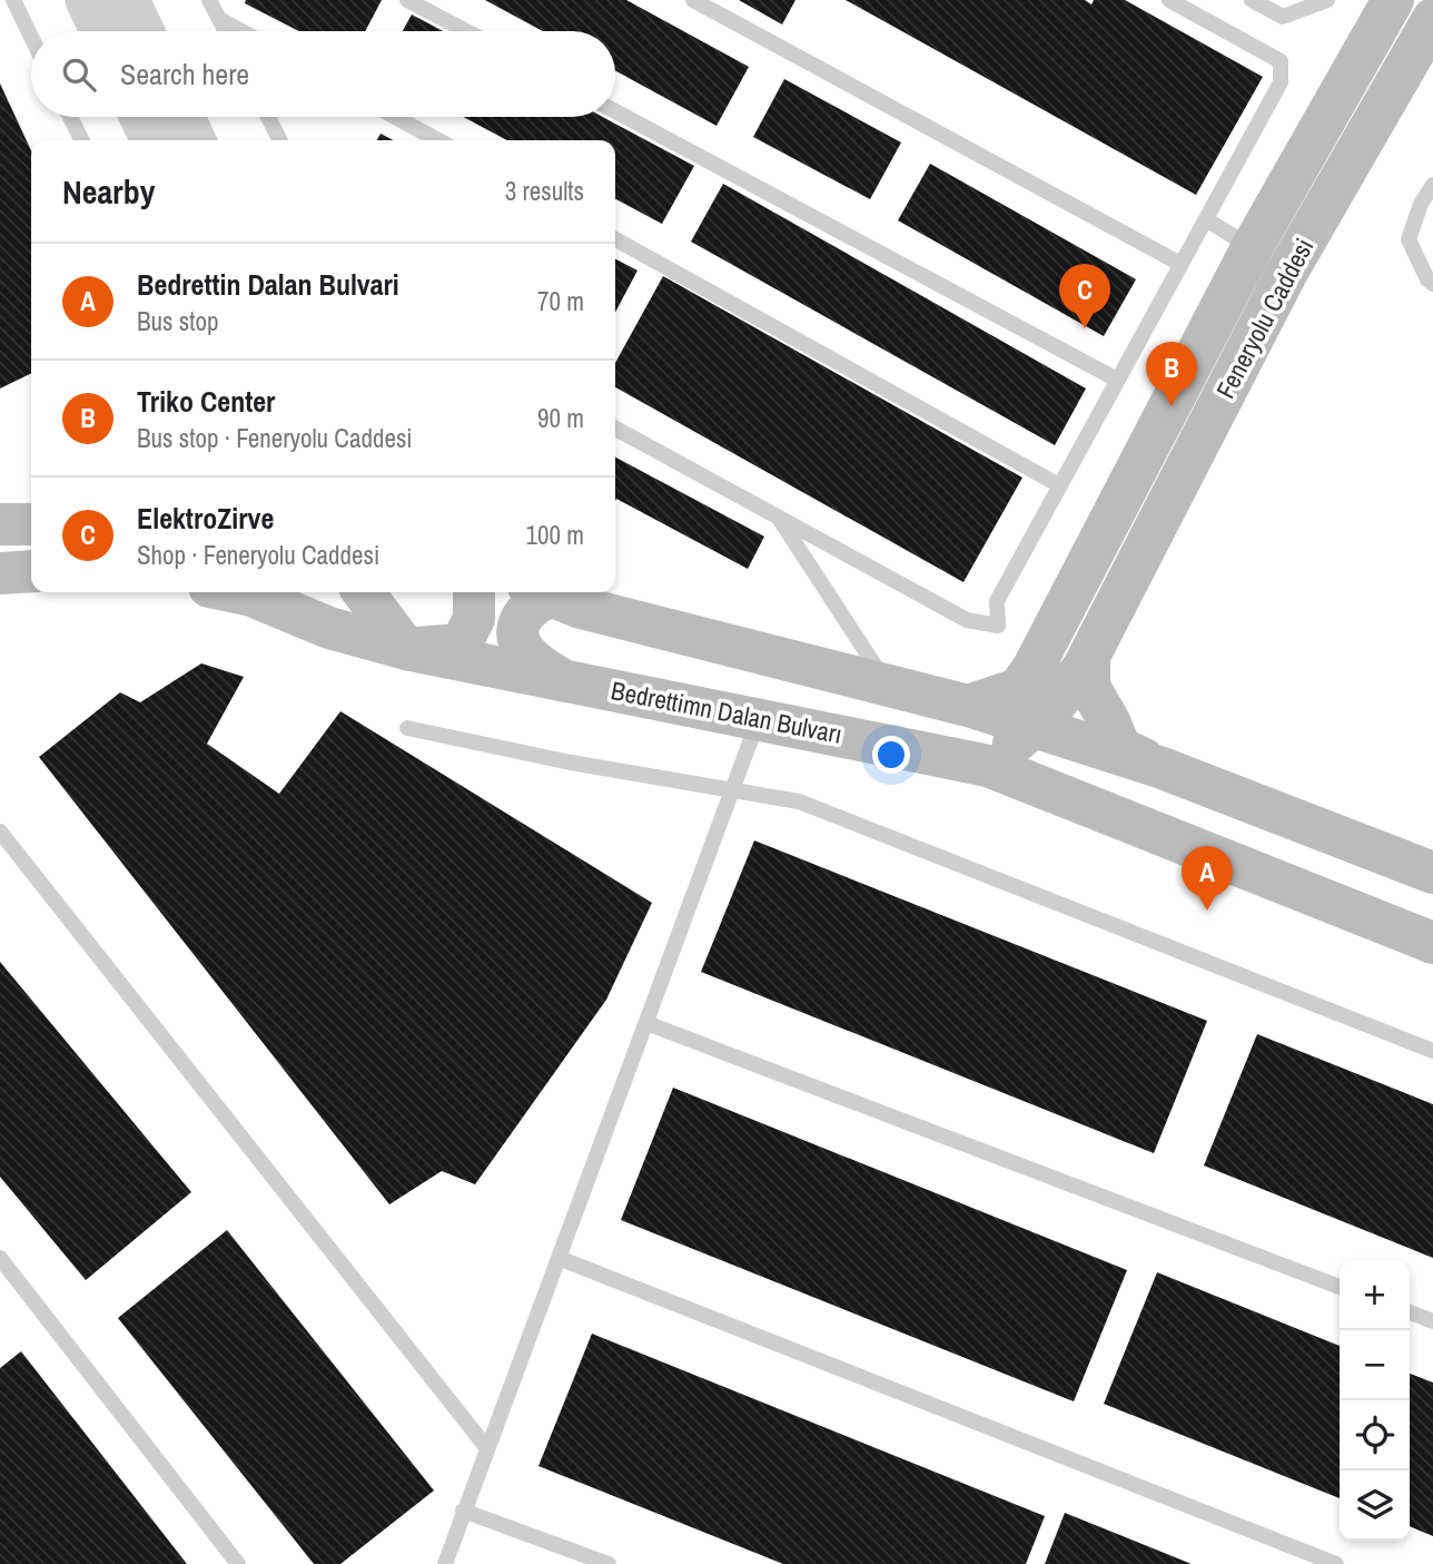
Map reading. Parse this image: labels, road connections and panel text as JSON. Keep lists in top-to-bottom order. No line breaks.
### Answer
{"streets":{"main road":["Feneryolu Caddesi","Bedrettimn Dalan Bulvarı"]},"crossings":[["Feneryolu Caddesi","Bedrettimn Dalan Bulvarı"]],"page":{"search":"Search here","heading":["Nearby","3 results"],"list":[{"mark":"A","name":"Bedrettin Dalan Bulvari","note":"Bus stop","value":"70 m"},{"mark":"B","name":"Triko Center","note":"Bus stop · Feneryolu Caddesi","value":"90 m"},{"mark":"C","name":"ElektroZirve","note":"Shop · Feneryolu Caddesi","value":"100 m"}],"pins":["C","B","A"],"map_buttons":["+","−"]}}
